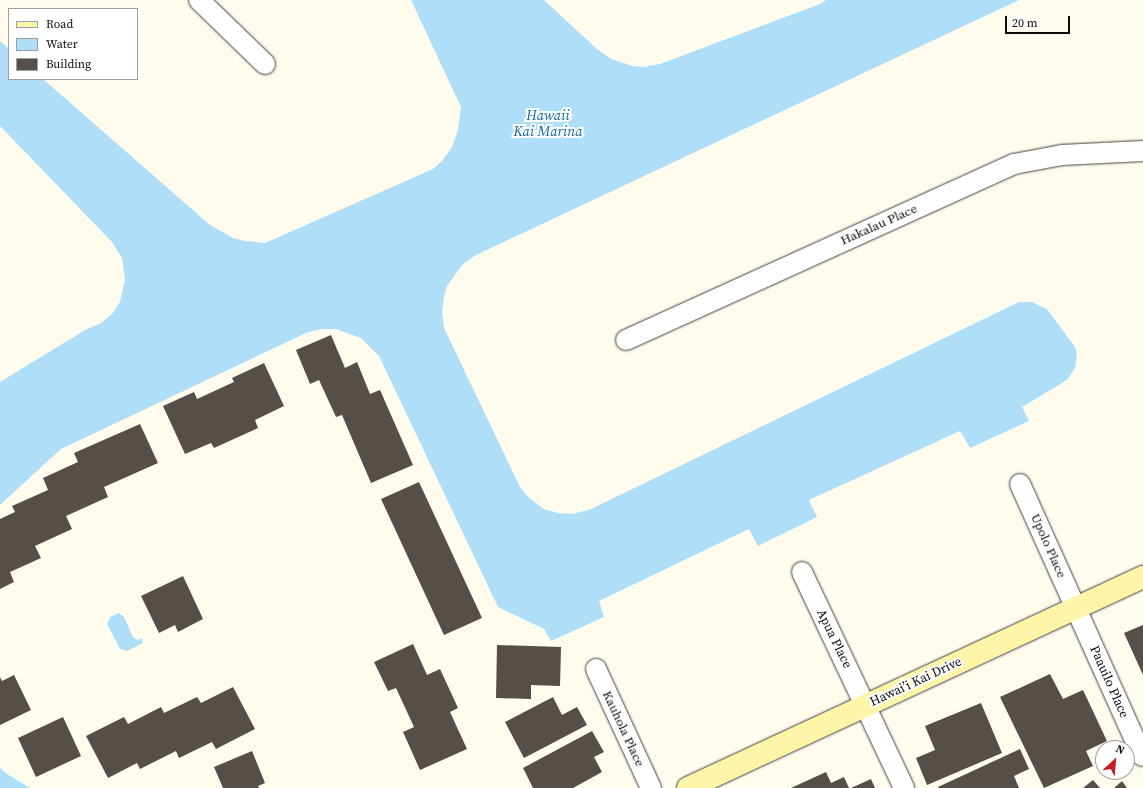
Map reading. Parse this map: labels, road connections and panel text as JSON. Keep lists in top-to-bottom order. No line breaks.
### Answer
{"streets":{"main road":["Hawai’i Kai Drive"],"street":["Hakalau Place","Upolo Place","Apua Place","Paauilo Place","Kauhola Place"]},"crossings":[["Upolo Place","Hawai’i Kai Drive"],["Upolo Place","Paauilo Place"],["Apua Place","Hawai’i Kai Drive"],["Hawai’i Kai Drive","Paauilo Place"]],"water":["Hawaii Kai Marina"],"legend":["Road","Water","Building"],"scale_bar":"20 m","north":"top right"}
